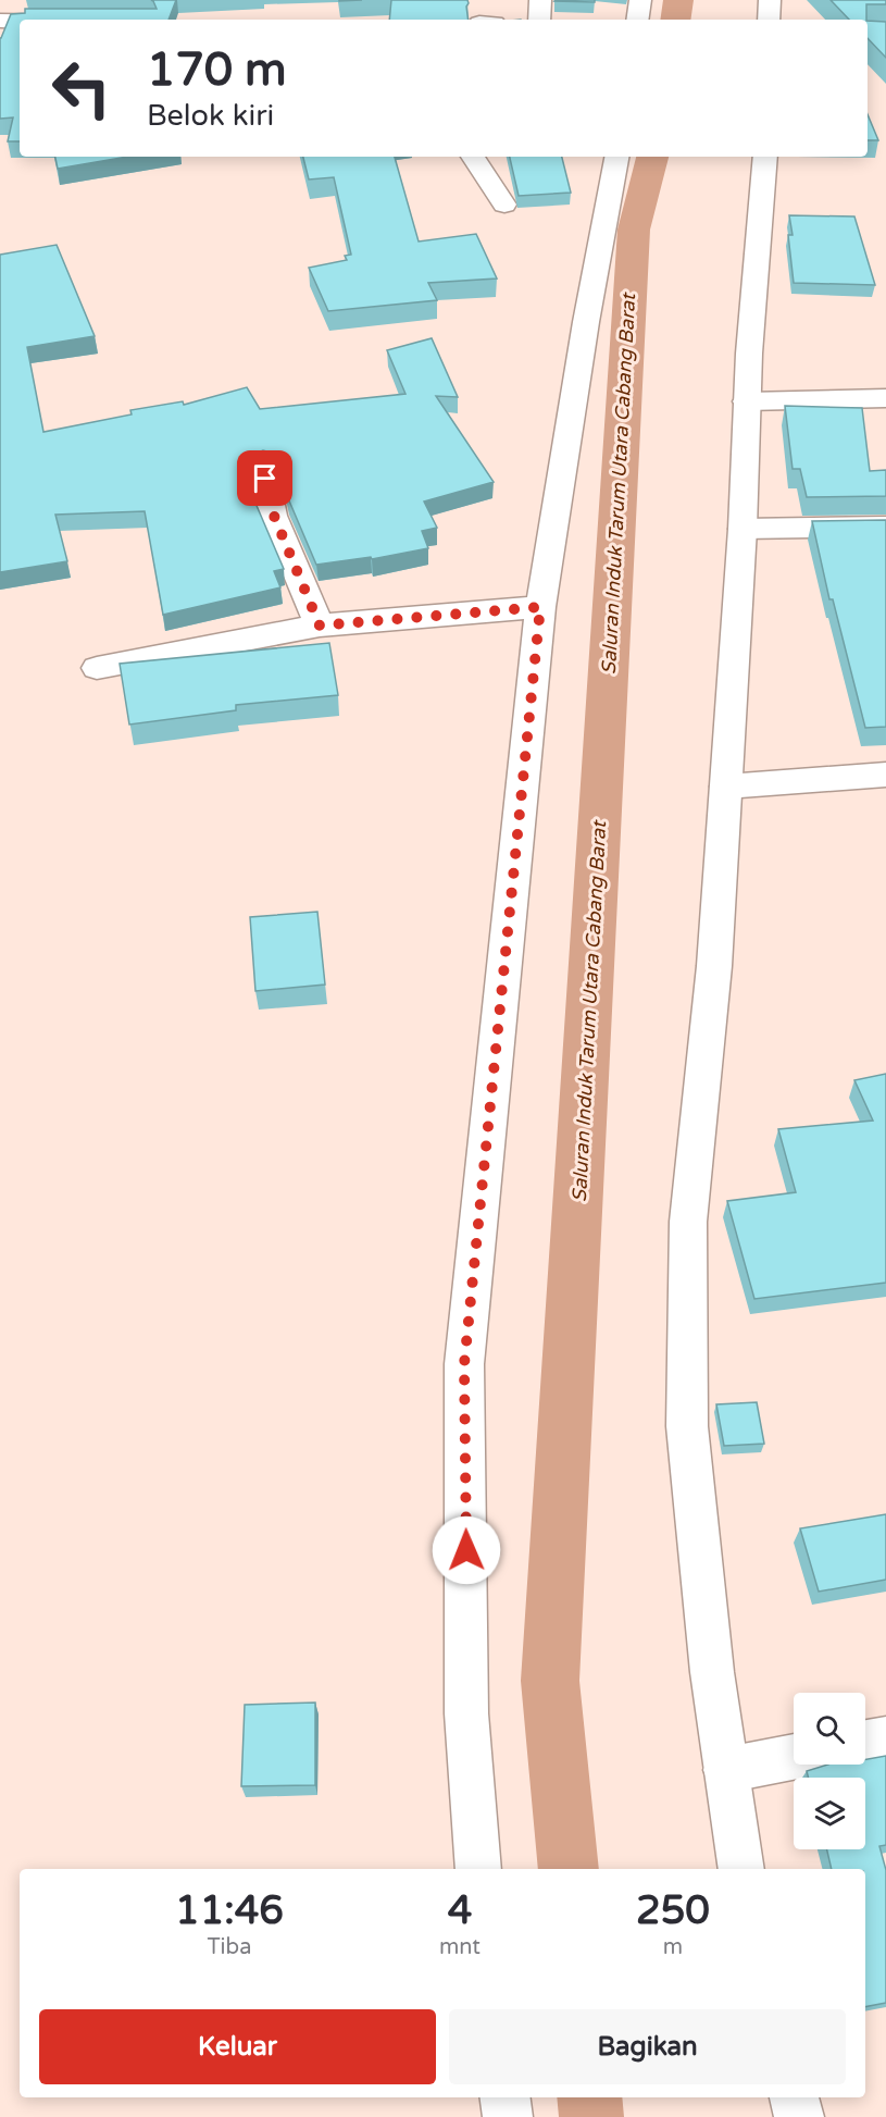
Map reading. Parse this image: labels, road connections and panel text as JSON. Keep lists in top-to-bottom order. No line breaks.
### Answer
{"water":["Saluran Induk Tarum Utara Cabang Barat"],"page":{"turn":["170 m","Belok kiri"],"eta":["11:46","Tiba","4","mnt","250","m"],"buttons":["Keluar","Bagikan"]}}
